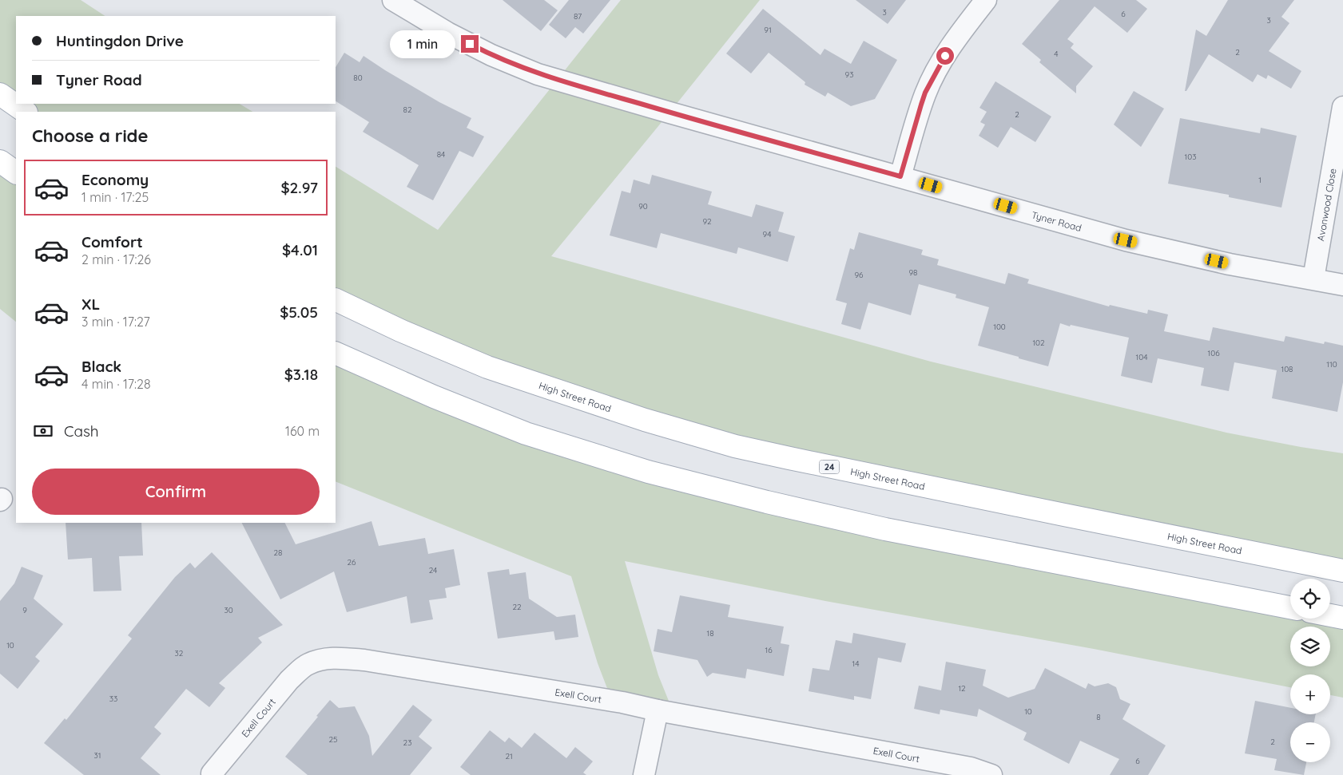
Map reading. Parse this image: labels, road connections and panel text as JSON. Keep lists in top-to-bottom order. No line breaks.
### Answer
{"streets":{"main road":["High Street Road","24"],"street":["Avonwood Close","Tyner Road","Exell Court"]},"crossings":[["Avonwood Close","Tyner Road"]],"house_numbers":["3","6","87","3","91","2","4","93","80","82","2","84","103","1","90","92","94","98","96","100","102","106","104","110","108","28","26","24","22","9","30","18","10","16","32","14","12","33","10","8","25","2","23","31","21","6"],"page":{"banner":["Huntingdon Drive","Tyner Road"],"bubble":"1 min","heading":"Choose a ride","list":[{"name":"Economy","note":"1 min · 17:25","value":"$2.97"},{"name":"Comfort","note":"2 min · 17:26","value":"$4.01"},{"name":"XL","note":"3 min · 17:27","value":"$5.05"},{"name":"Black","note":"4 min · 17:28","value":"$3.18"}],"pay":["Cash","160 m"],"buttons":"Confirm","map_buttons":["+","−"]}}
